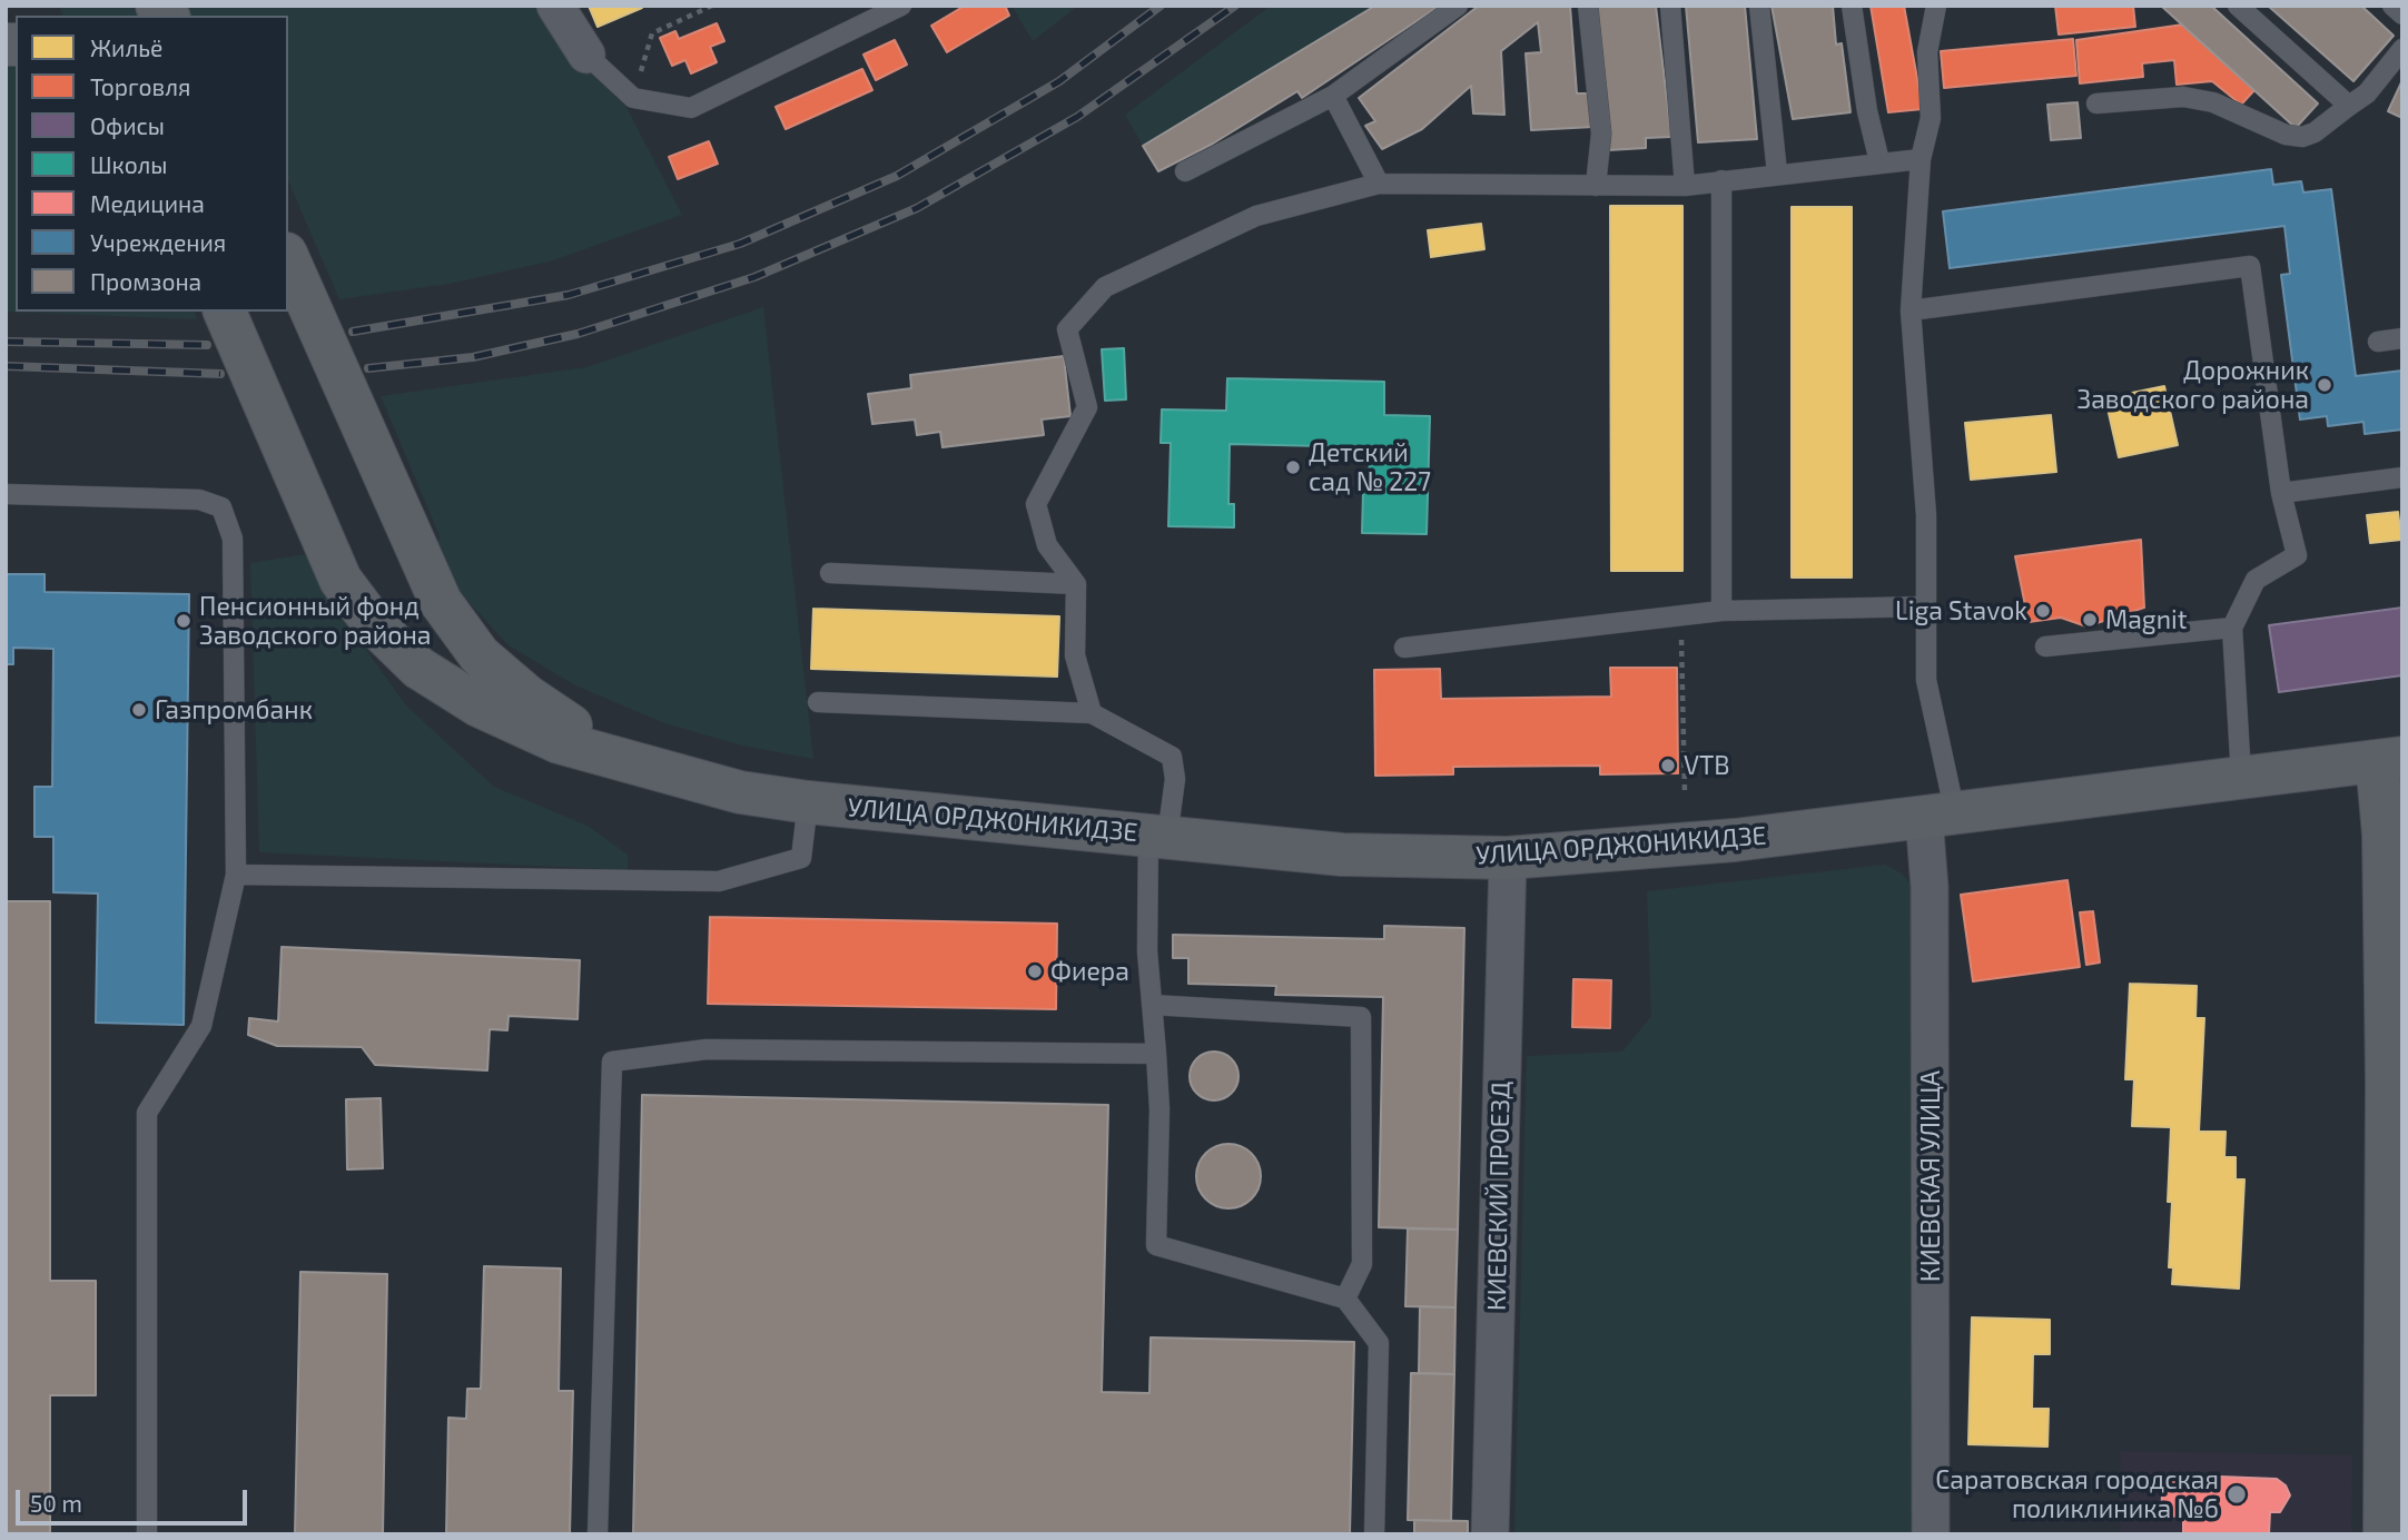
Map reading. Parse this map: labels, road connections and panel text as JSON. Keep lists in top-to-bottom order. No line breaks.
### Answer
{"streets":{"main road":["УЛИЦА ОРДЖОНИКИДЗЕ"],"street":["КИЕВСКАЯ УЛИЦА","КИЕВСКИЙ ПРОЕЗД"]},"crossings":[["УЛИЦА ОРДЖОНИКИДЗЕ","КИЕВСКАЯ УЛИЦА"],["УЛИЦА ОРДЖОНИКИДЗЕ","КИЕВСКИЙ ПРОЕЗД"]],"places":["Дорожник Заводского района","Детский сад № 227","Liga Stavok","Magnit","Пенсионный фонд Заводского района","Газпромбанк","VTB","Фиера","Саратовская городская поликлиника №6"],"legend":["Жильё","Торговля","Офисы","Школы","Медицина","Учреждения","Промзона"],"scale_bar":"50 m"}
